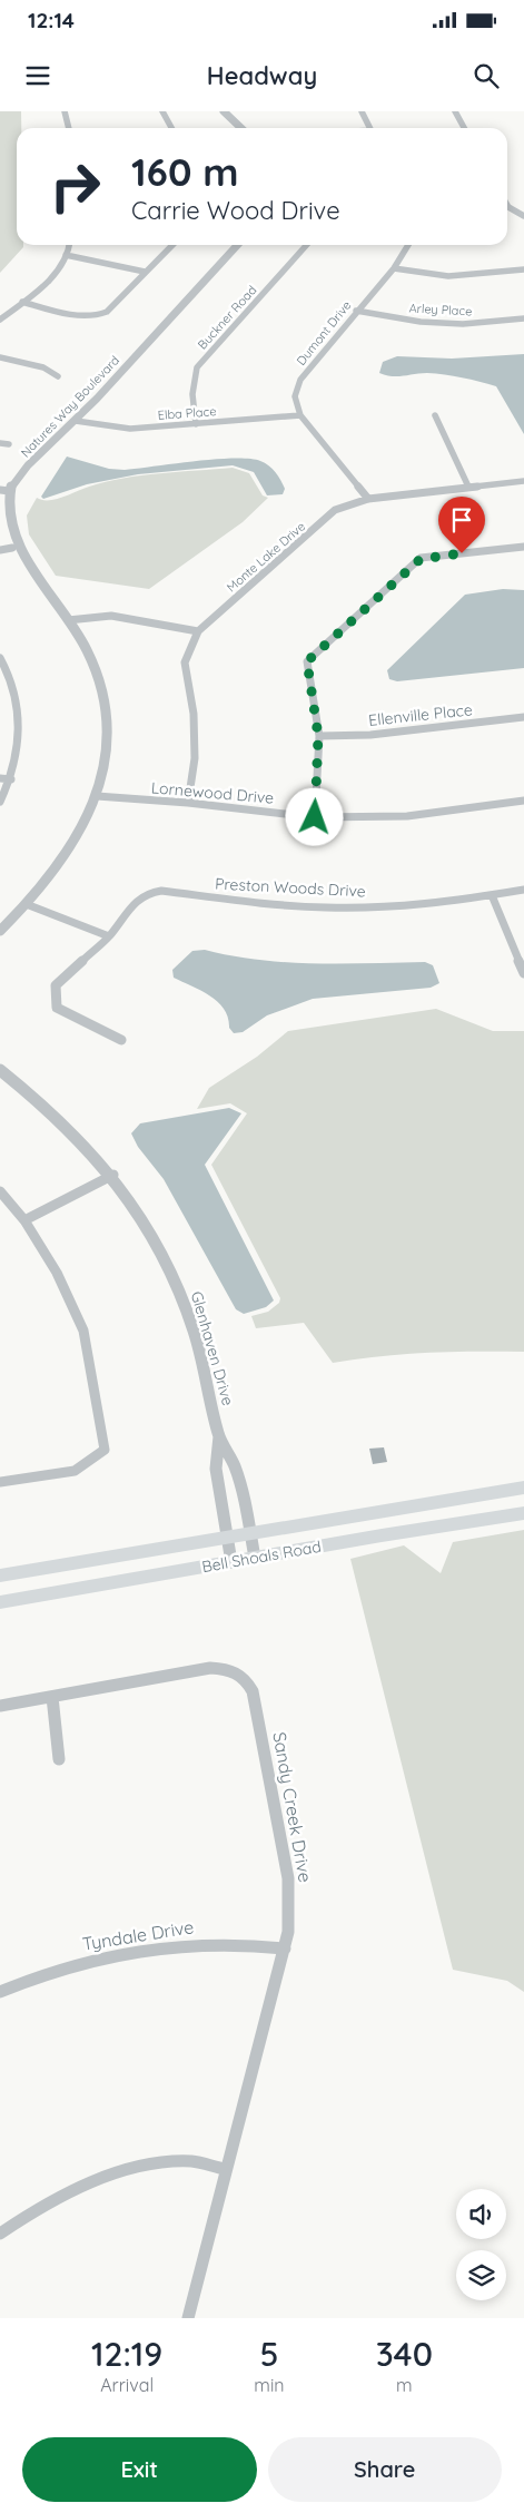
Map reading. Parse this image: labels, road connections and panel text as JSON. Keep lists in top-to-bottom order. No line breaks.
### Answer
{"streets":{"main road":["Bell Shoals Road"],"street":["Arley Place","Buckner Road","Dumont Drive","Natures Way Boulevard","Elba Place","Monte Lake Drive","Ellenville Place","Lornewood Drive","Preston Woods Drive","Glenhaven Drive","Sandy Creek Drive","Tyndale Drive"]},"crossings":[["Arley Place","Dumont Drive"],["Buckner Road","Elba Place"],["Dumont Drive","Elba Place"],["Natures Way Boulevard","Elba Place"],["Natures Way Boulevard","Lornewood Drive"],["Monte Lake Drive","Lornewood Drive"],["Glenhaven Drive","Bell Shoals Road"],["Sandy Creek Drive","Tyndale Drive"]],"page":{"status":"12:14","header":"Headway","turn":["160 m","Carrie Wood Drive"],"eta":["12:19","Arrival","5","min","340","m"],"buttons":["Exit","Share"]}}
